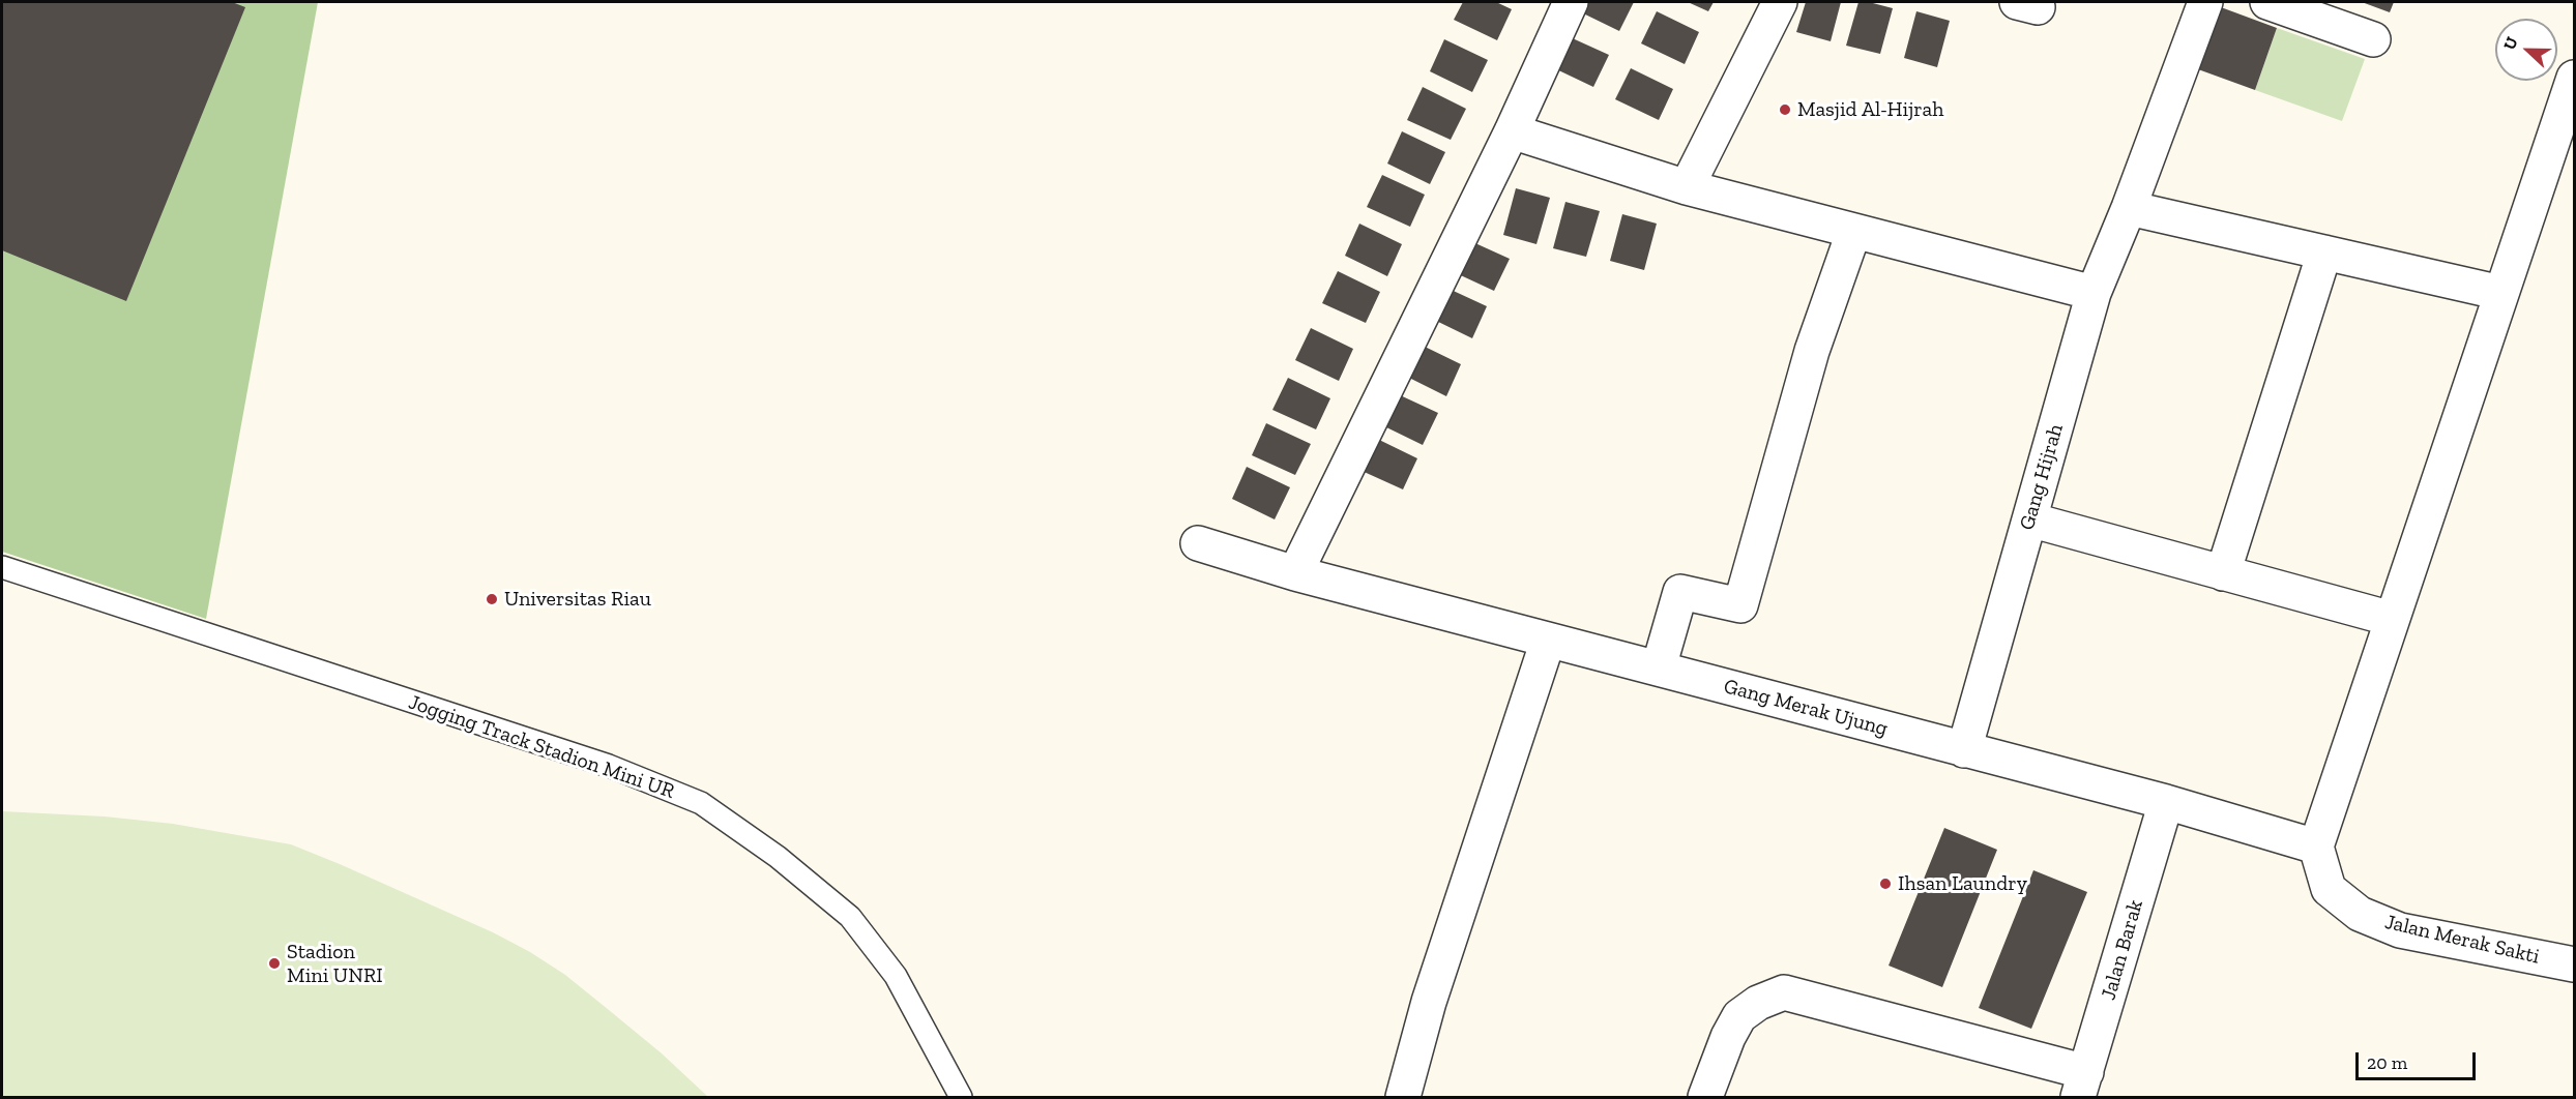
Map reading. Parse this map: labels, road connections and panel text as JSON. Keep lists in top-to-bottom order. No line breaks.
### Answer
{"streets":{"street":["Gang Hijrah","Gang Merak Ujung","Jalan Merak Sakti","Jalan Barak"],"lane":["Jogging Track Stadion Mini UR"]},"crossings":[["Gang Hijrah","Gang Merak Ujung"],["Gang Merak Ujung","Jalan Merak Sakti"],["Gang Merak Ujung","Jalan Barak"]],"places":["Masjid Al-Hijrah","Universitas Riau","Ihsan Laundry","Stadion Mini UNRI"],"scale_bar":"20 m","north":"left"}
